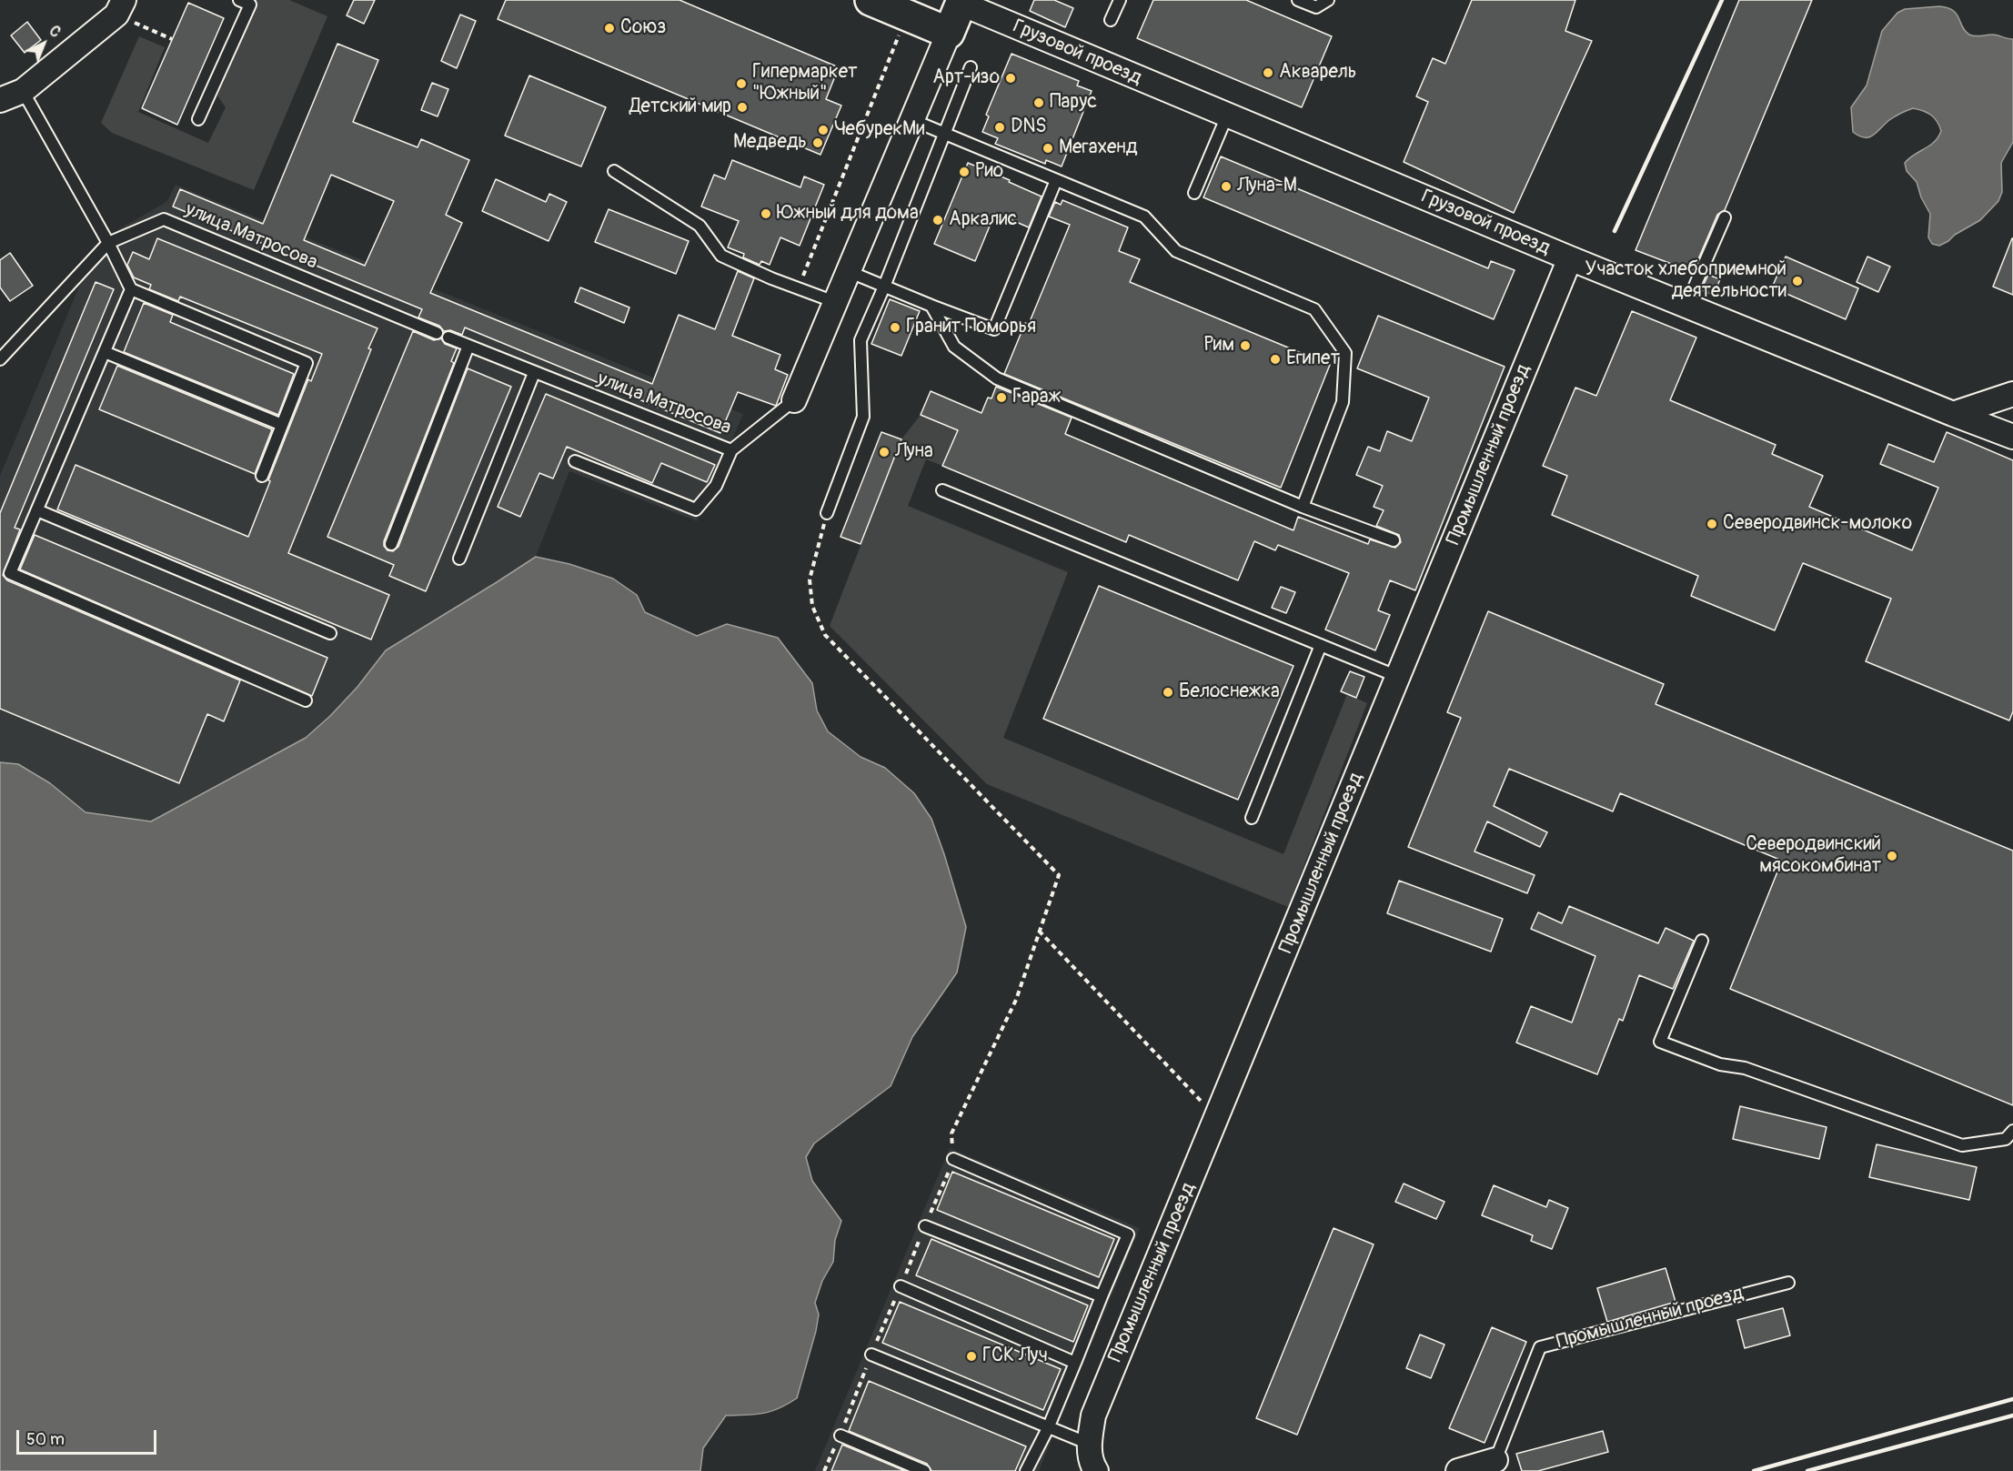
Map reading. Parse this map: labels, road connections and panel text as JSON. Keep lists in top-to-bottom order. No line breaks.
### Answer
{"streets":{"street":["Грузовой проезд","Промышленный проезд"],"lane":["улица Матросова"]},"crossings":[["Грузовой проезд","Промышленный проезд"]],"places":["Союз","Акварель","Арт-изо","Гипермаркет \"Южный\"","Парус","Детский мир","DNS","ЧебурекМи","Медведь","Мегахенд","Рио","Луна-М","Южный для дома","Аркалис","Участок хлебоприемной деятельности","Гранит Поморья","Рим","Египет","Гараж","Луна","Северодвинск-молоко","Белоснежка","Северодвинский мясокомбинат","ГСК Луч"],"scale_bar":"50 m","north":"top right"}
